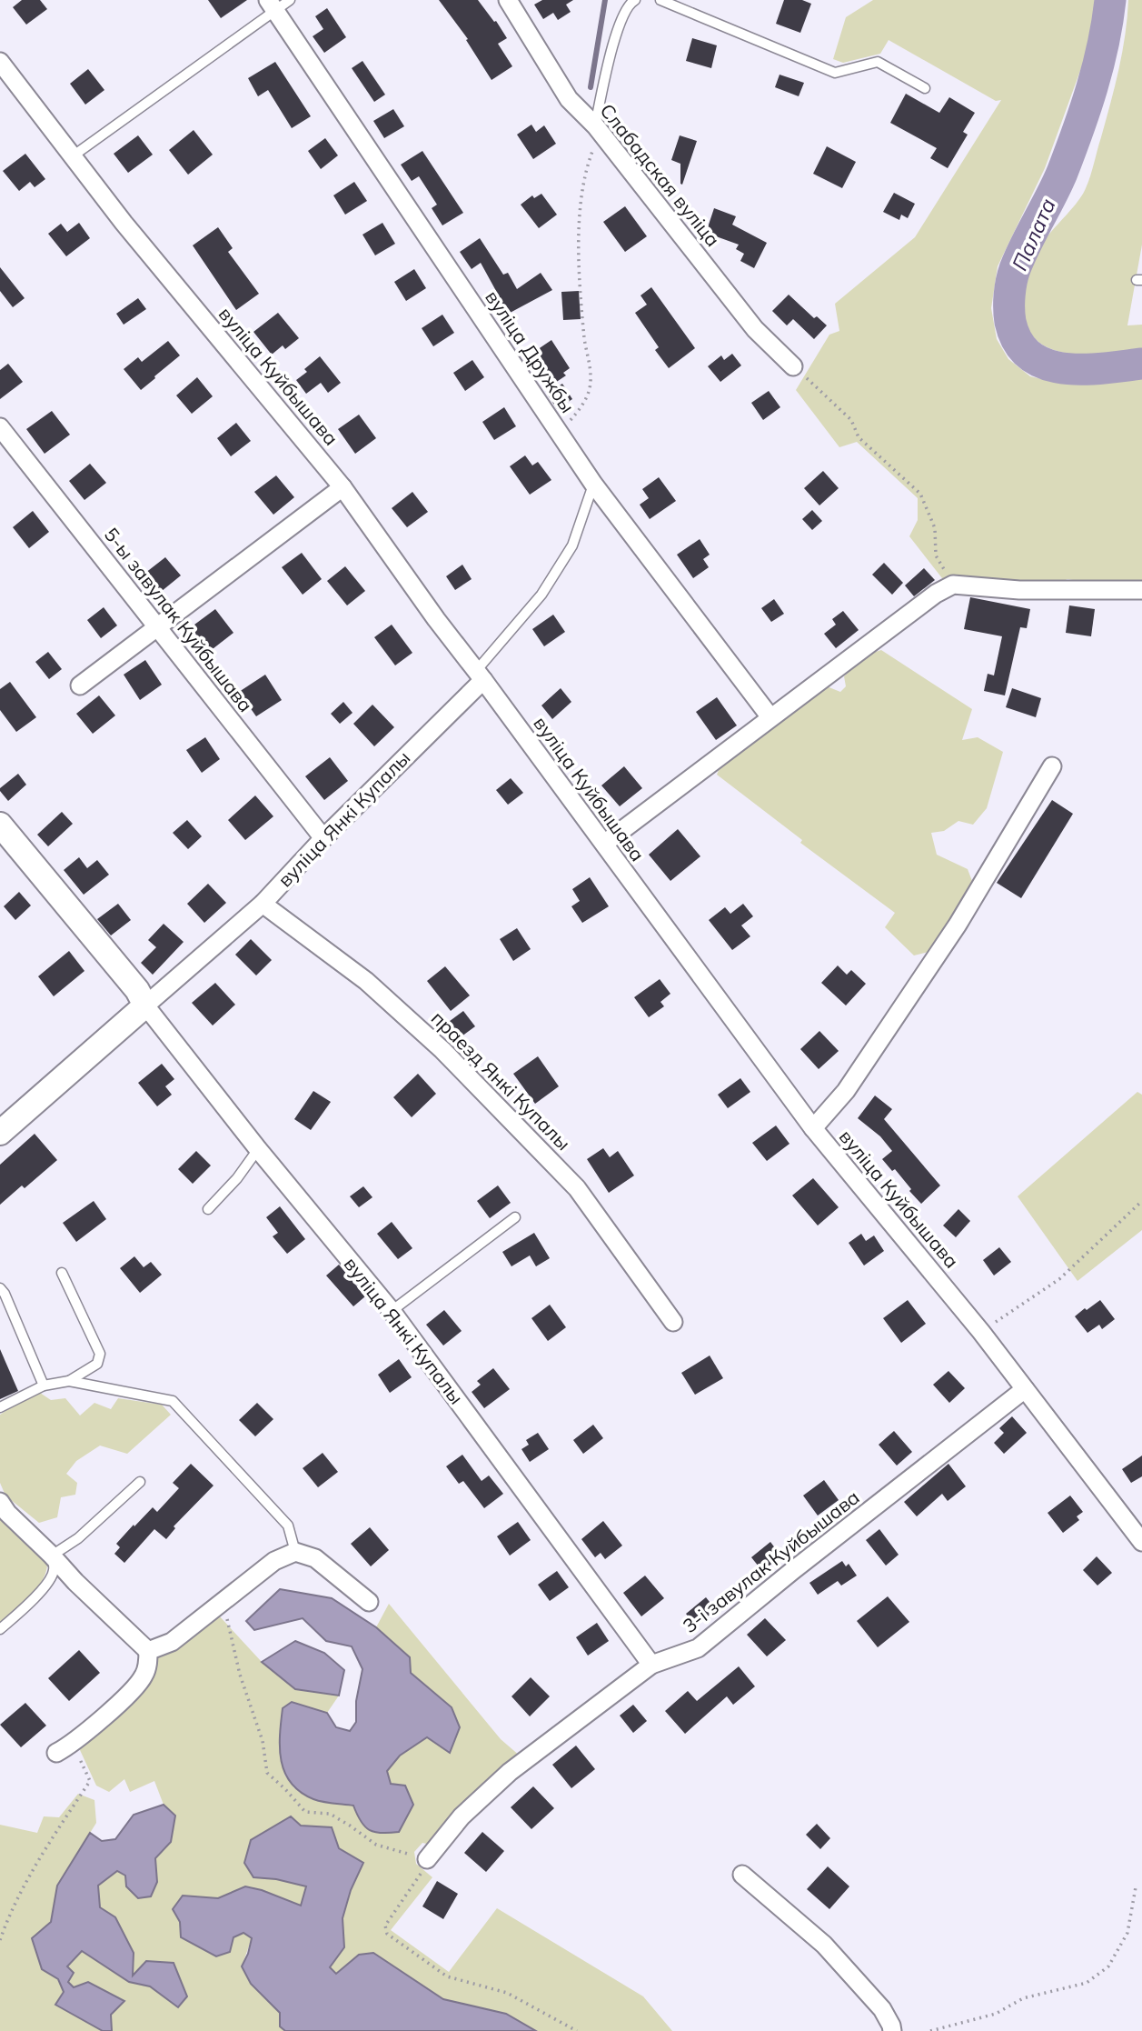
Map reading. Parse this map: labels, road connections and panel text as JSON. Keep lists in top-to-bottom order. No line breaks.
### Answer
{"streets":{"street":["Слабадская вуліца","вуліца Дружбы","вуліца Куйбышава","5-ы завулак Куйбышава","вуліца Янкі Купалы","праезд Янкі Купалы","3-і завулак Куйбышава"]},"crossings":[["вуліца Куйбышава","вуліца Янкі Купалы"],["вуліца Куйбышава","3-і завулак Куйбышава"],["5-ы завулак Куйбышава","вуліца Янкі Купалы"],["вуліца Янкі Купалы","праезд Янкі Купалы"],["вуліца Янкі Купалы","3-і завулак Куйбышава"]],"water":["Палата"]}
